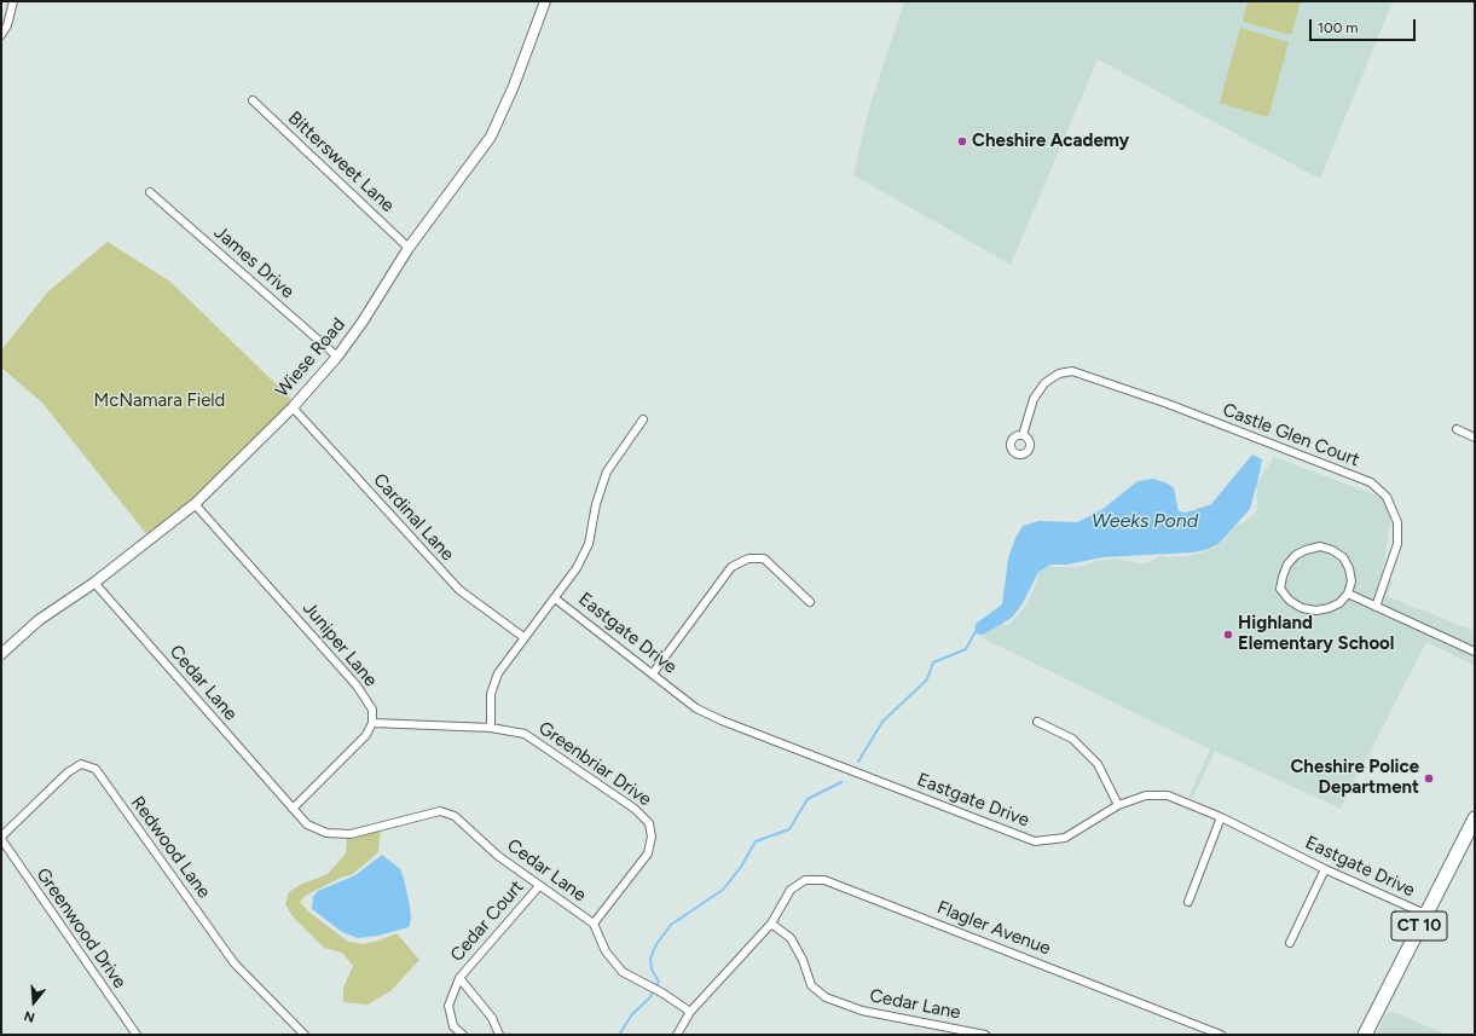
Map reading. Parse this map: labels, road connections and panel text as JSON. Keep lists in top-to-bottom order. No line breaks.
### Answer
{"streets":{"highway":["CT 10"],"street":["Bittersweet Lane","James Drive","Wiese Road","Castle Glen Court","Cardinal Lane","Eastgate Drive","Juniper Lane","Cedar Lane","Greenbriar Drive","Redwood Lane","Cedar Court","Greenwood Drive","Flagler Avenue"]},"crossings":[["Bittersweet Lane","Wiese Road"],["James Drive","Wiese Road"],["Wiese Road","Cardinal Lane"],["Wiese Road","Juniper Lane"],["Wiese Road","Cedar Lane"],["Eastgate Drive","CT 10"],["Juniper Lane","Greenbriar Drive"],["Cedar Lane","Greenbriar Drive"],["Cedar Lane","Cedar Court"],["Cedar Lane","Flagler Avenue"],["Redwood Lane","Greenwood Drive"]],"water":["Weeks Pond"],"parks":["McNamara Field"],"places":["Cheshire Academy","Highland Elementary School","Cheshire Police Department"],"scale_bar":"100 m","north":"bottom"}
